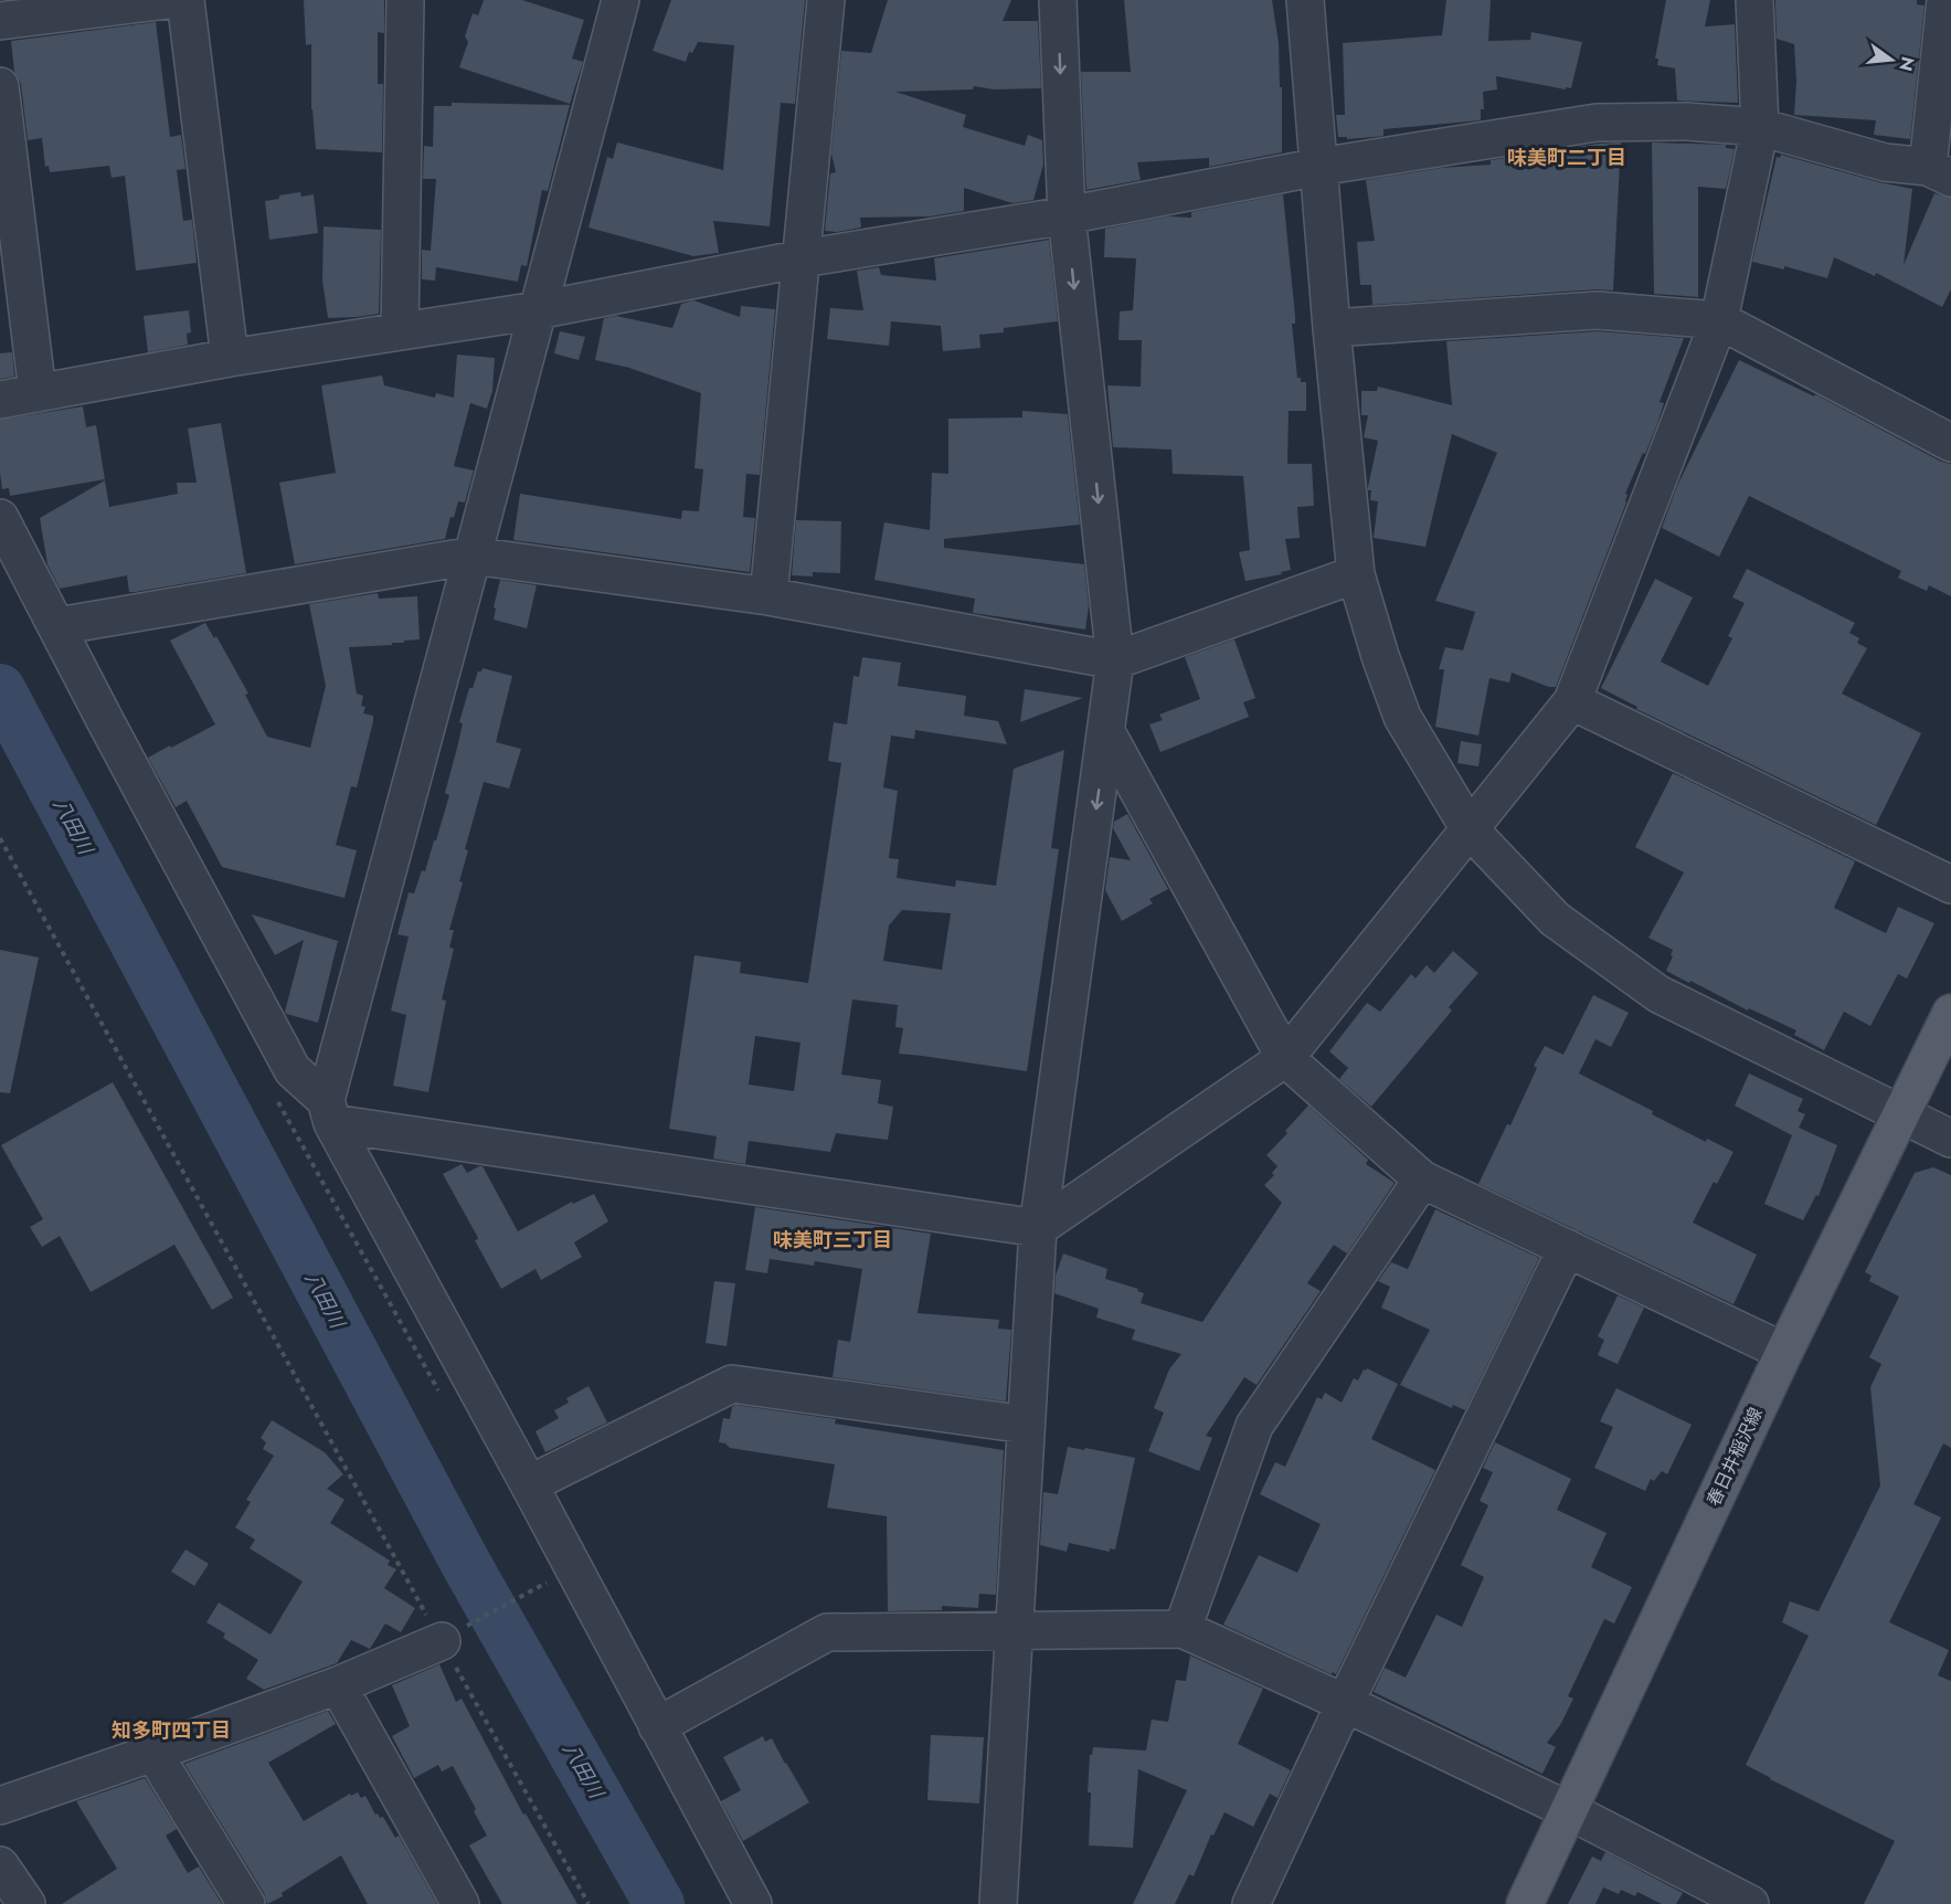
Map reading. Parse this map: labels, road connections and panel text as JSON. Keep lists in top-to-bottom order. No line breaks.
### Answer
{"streets":{"main road":["春日井稲沢線"]},"districts":["味美町二丁目","味美町三丁目","知多町四丁目"],"water":["八田川"],"north":"right"}
